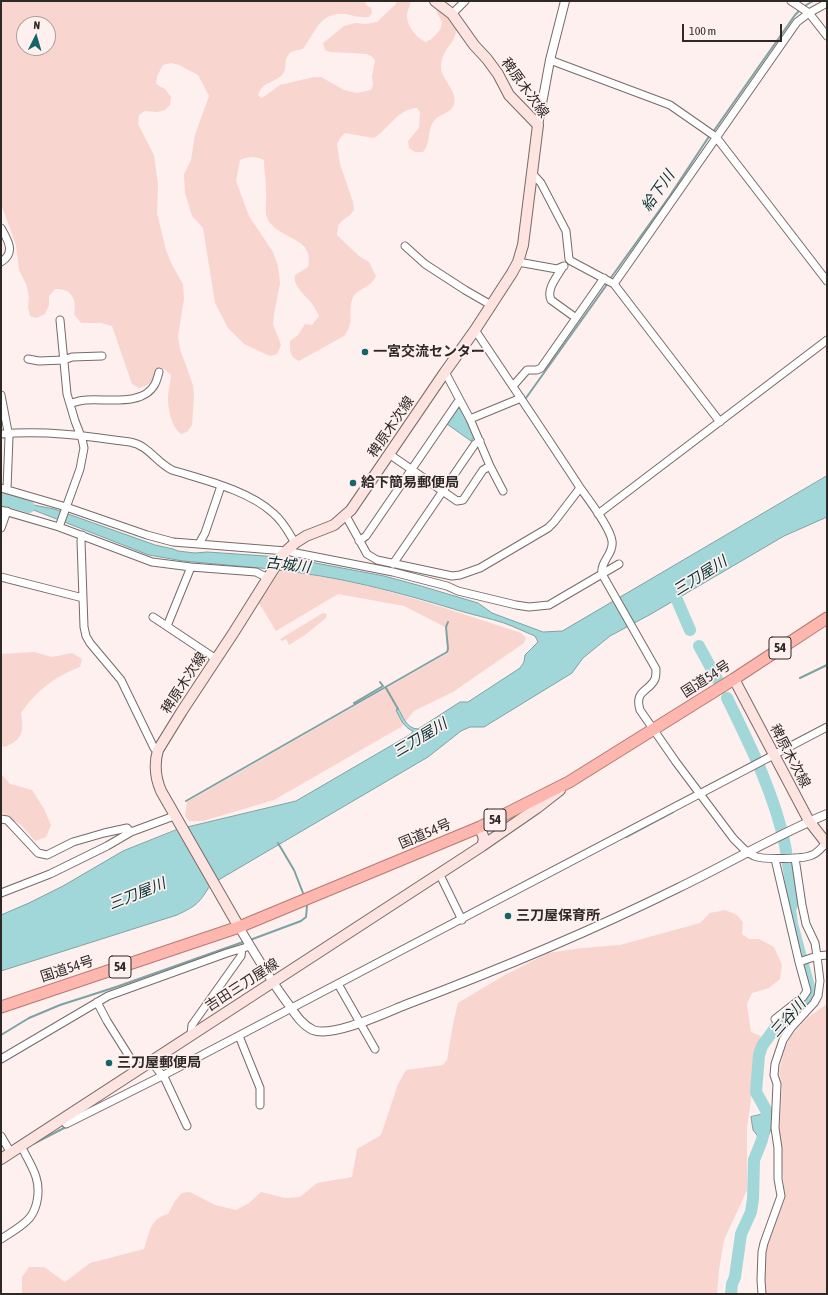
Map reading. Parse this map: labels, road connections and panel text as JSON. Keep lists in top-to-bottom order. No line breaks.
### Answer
{"streets":{"highway":["54","国道54号"],"main road":["稗原木次線","吉田三刀屋線"]},"crossings":[["稗原木次線","国道54号"],["国道54号","吉田三刀屋線"]],"water":["給下川","古城川","三刀屋川","三谷川"],"places":["一宮交流センター","給下簡易郵便局","三刀屋保育所","三刀屋郵便局"],"scale_bar":"100 m","north":"top"}
